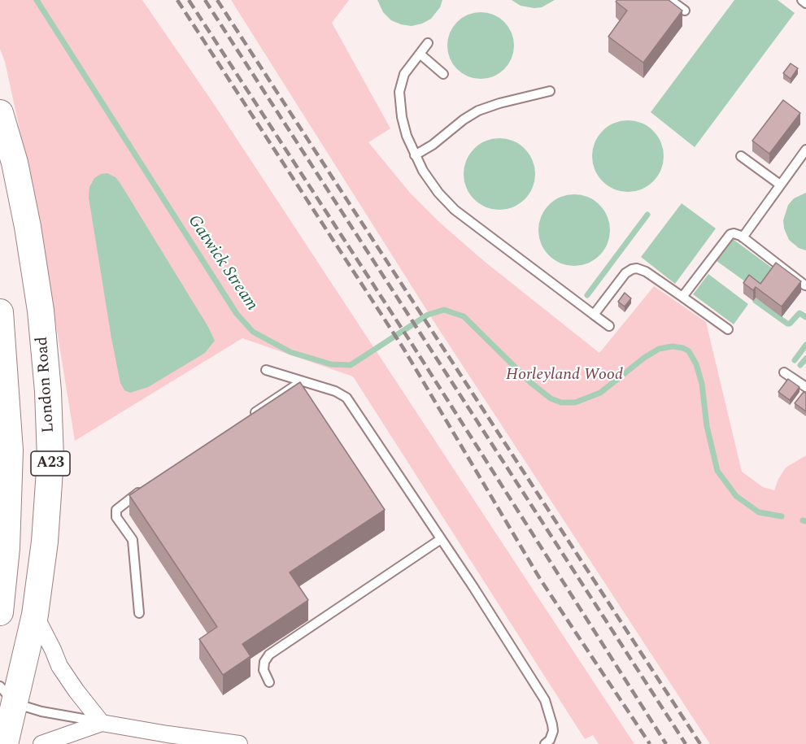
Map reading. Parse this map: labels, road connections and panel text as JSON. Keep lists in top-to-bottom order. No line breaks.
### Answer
{"streets":{"main road":["London Road","A23"]},"water":["Gatwick Stream"],"parks":["Horleyland Wood"]}
